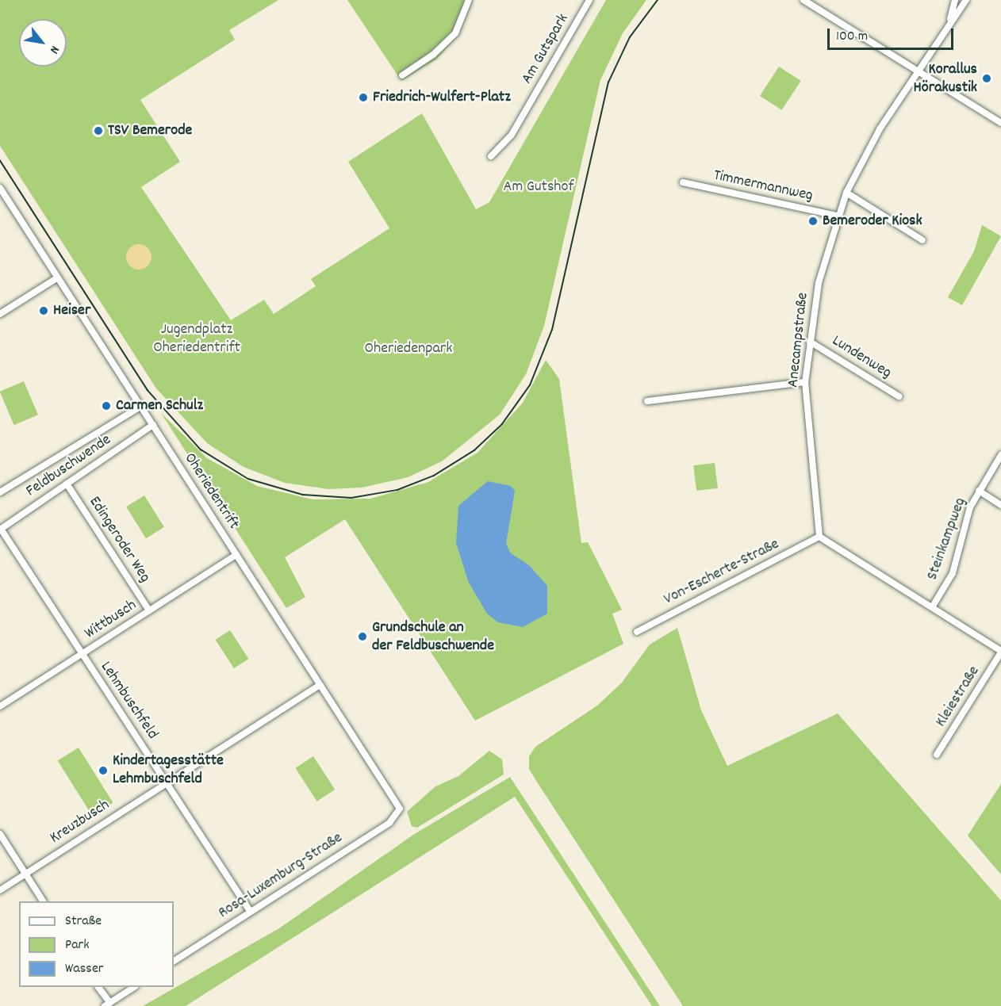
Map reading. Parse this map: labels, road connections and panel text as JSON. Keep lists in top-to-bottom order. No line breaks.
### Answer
{"streets":{"street":["Am Gutspark","Timmermannweg","Anecampstraße","Lundenweg","Feldbuschwende","Oheriedentrift","Steinkampweg","Edingeroder Weg","Von-Escherte-Straße","Wittbusch","Kleiestraße","Lehmbuschfeld","Kreuzbusch","Rosa-Luxemburg-Straße"]},"crossings":[["Timmermannweg","Anecampstraße"],["Anecampstraße","Lundenweg"],["Anecampstraße","Von-Escherte-Straße"],["Feldbuschwende","Oheriedentrift"],["Feldbuschwende","Edingeroder Weg"],["Feldbuschwende","Lehmbuschfeld"],["Oheriedentrift","Wittbusch"],["Oheriedentrift","Kreuzbusch"],["Oheriedentrift","Rosa-Luxemburg-Straße"],["Edingeroder Weg","Wittbusch"],["Wittbusch","Lehmbuschfeld"],["Lehmbuschfeld","Kreuzbusch"],["Lehmbuschfeld","Rosa-Luxemburg-Straße"]],"parks":["Am Gutshof","Jugendplatz Oheriedentrift","Oheriedenpark"],"places":["Korallus Hörakustik","Friedrich-Wulfert-Platz","TSV Bemerode","Bemeroder Kiosk","Heiser","Carmen Schulz","Grundschule an der Feldbuschwende","Kindertagesstätte Lehmbuschfeld"],"legend":["Straße","Park","Wasser"],"scale_bar":"100 m","north":"bottom right"}
